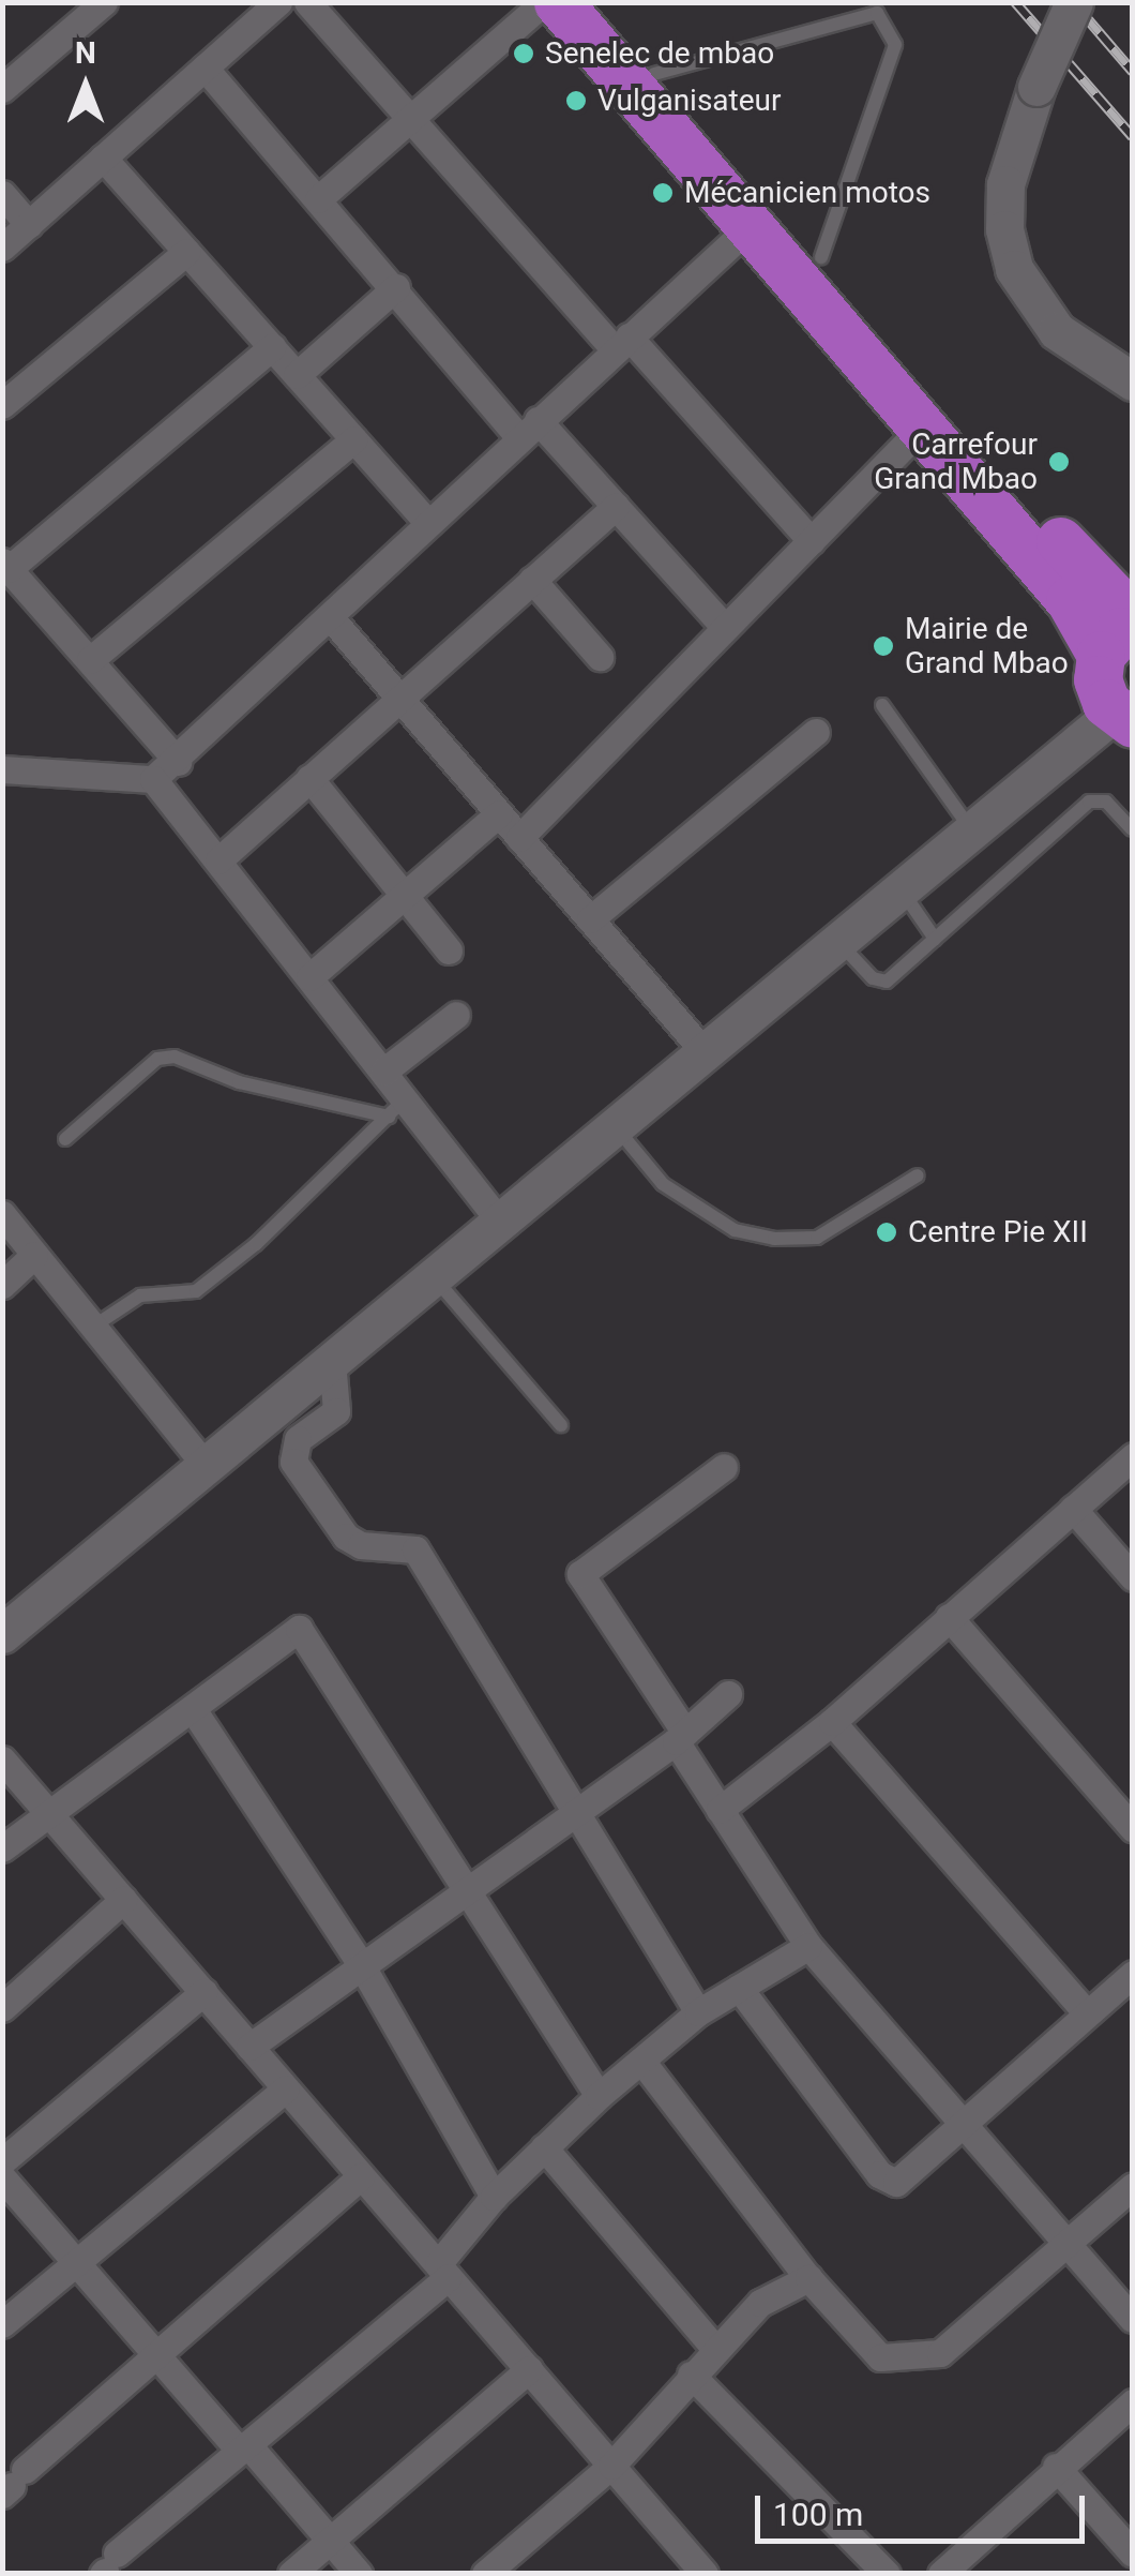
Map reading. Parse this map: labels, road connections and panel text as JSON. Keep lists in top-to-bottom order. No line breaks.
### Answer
{"places":["Senelec de mbao","Vulganisateur","Mécanicien motos","Carrefour Grand Mbao","Mairie de Grand Mbao","Centre Pie XII"],"scale_bar":"100 m","north":"top"}
